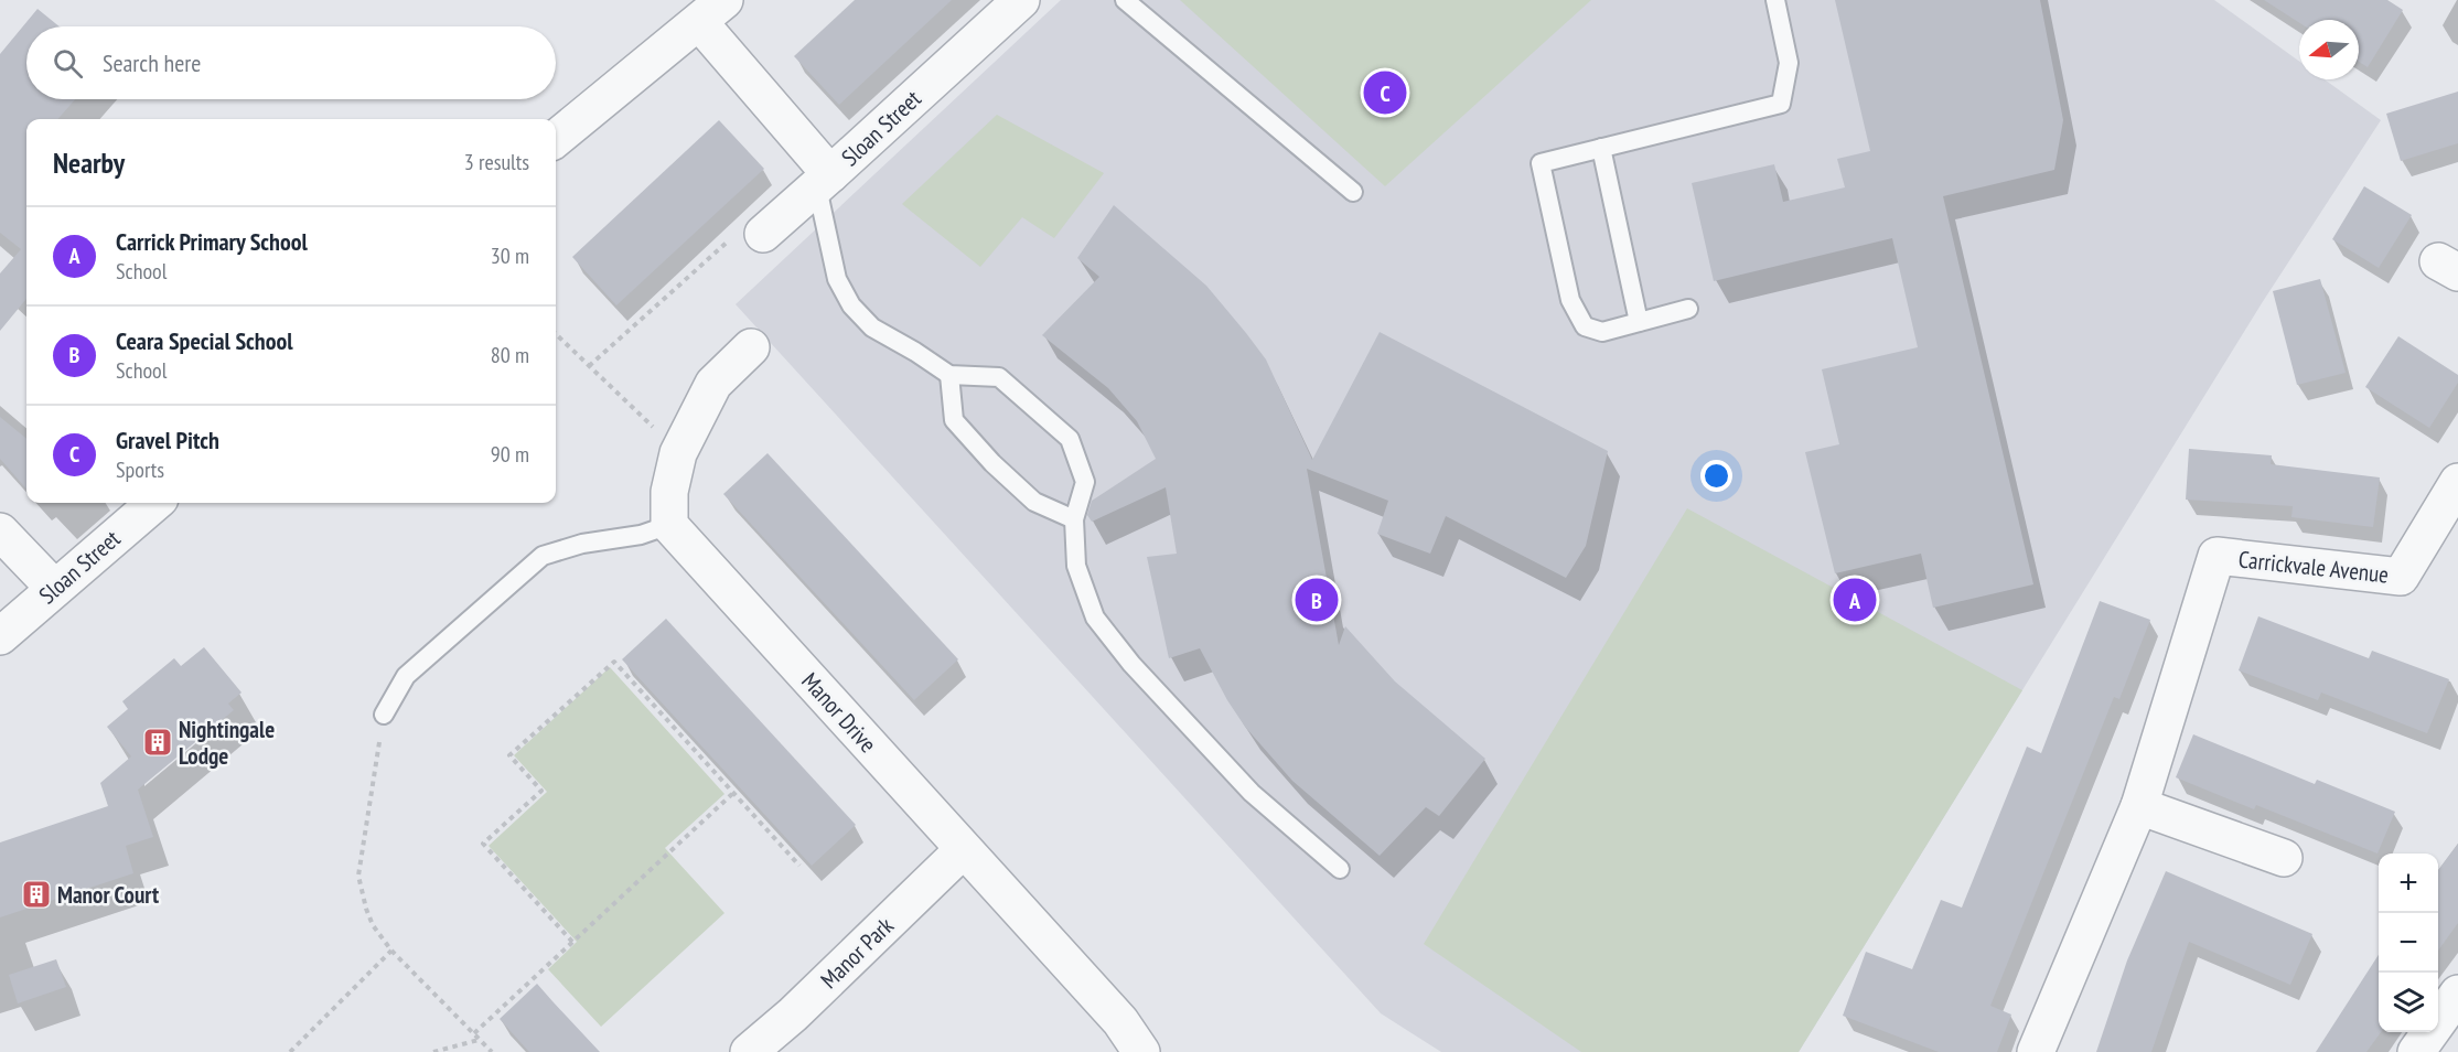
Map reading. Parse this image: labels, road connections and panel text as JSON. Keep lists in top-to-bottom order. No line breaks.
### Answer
{"streets":{"street":["Sloan Street","Carrickvale Avenue","Manor Drive","Manor Park"]},"crossings":[["Manor Drive","Manor Park"]],"places":{"building":["Nightingale Lodge","Manor Court"]},"north":"left","page":{"search":"Search here","pins":["C","A","B"],"heading":["Nearby","3 results"],"list":[{"mark":"A","name":"Carrick Primary School","note":"School","value":"30 m"},{"mark":"B","name":"Ceara Special School","note":"School","value":"80 m"},{"mark":"C","name":"Gravel Pitch","note":"Sports","value":"90 m"}],"map_buttons":["+","−"]}}
